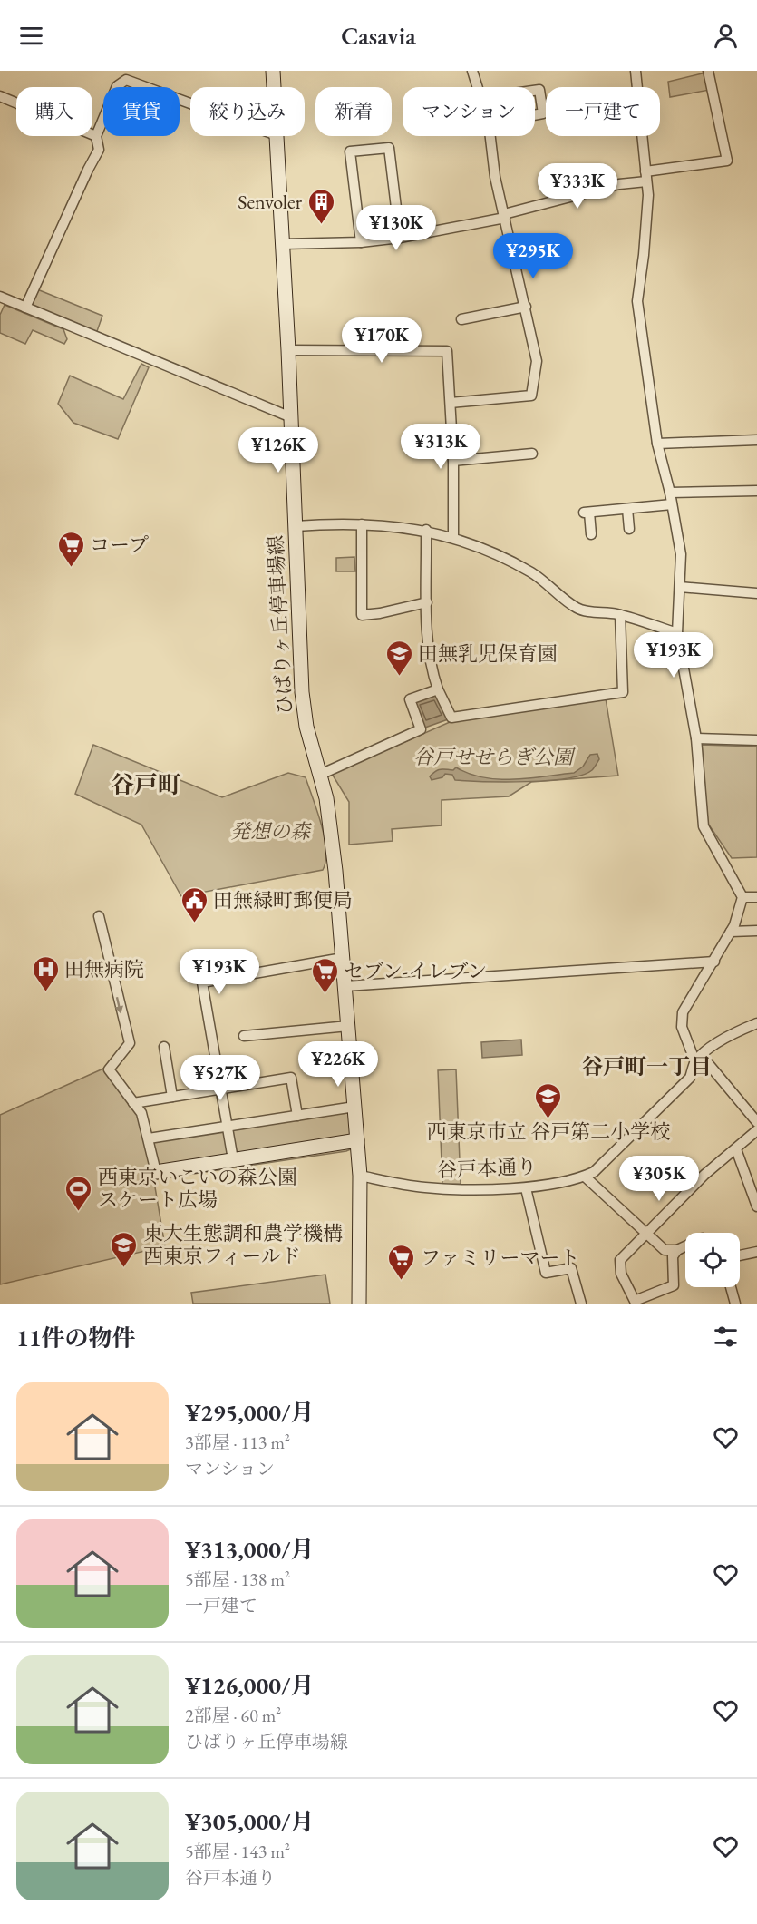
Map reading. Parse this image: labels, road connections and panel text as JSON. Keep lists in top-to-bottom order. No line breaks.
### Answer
{"streets":{"main road":["ひばりヶ丘停車場線"],"street":["谷戸本通り"]},"crossings":[["ひばりヶ丘停車場線","谷戸本通り"]],"districts":["谷戸町","谷戸町一丁目"],"parks":["谷戸せせらぎ公園","発想の森"],"places":{"building":["Senvoler"],"supermarket":["コープ","セブン-イレブン","ファミリーマート"],"school or university":["田無乳児保育園","西東京市立 谷戸第二小学校","東大生態調和農学機構 西東京フィールド"],"public building":["田無緑町郵便局"],"hospital":["田無病院"],"sports":["西東京いこいの森公園 スケート広場"]},"page":{"header":"Casavia","chip":["購入","賃貸","絞り込み","新着","マンション","一戸建て"],"price":["¥333K","¥130K","¥295K","¥170K","¥313K","¥126K","¥193K","¥193K","¥226K","¥527K","¥305K"],"heading":"11件の物件","list":[{"name":"¥295,000/月","note":"3部屋 · 113 m² · マンション"},{"name":"¥313,000/月","note":"5部屋 · 138 m² · 一戸建て"},{"name":"¥126,000/月","note":"2部屋 · 60 m² · ひばりヶ丘停車場線"},{"name":"¥305,000/月","note":"5部屋 · 143 m² · 谷戸本通り"}]}}
